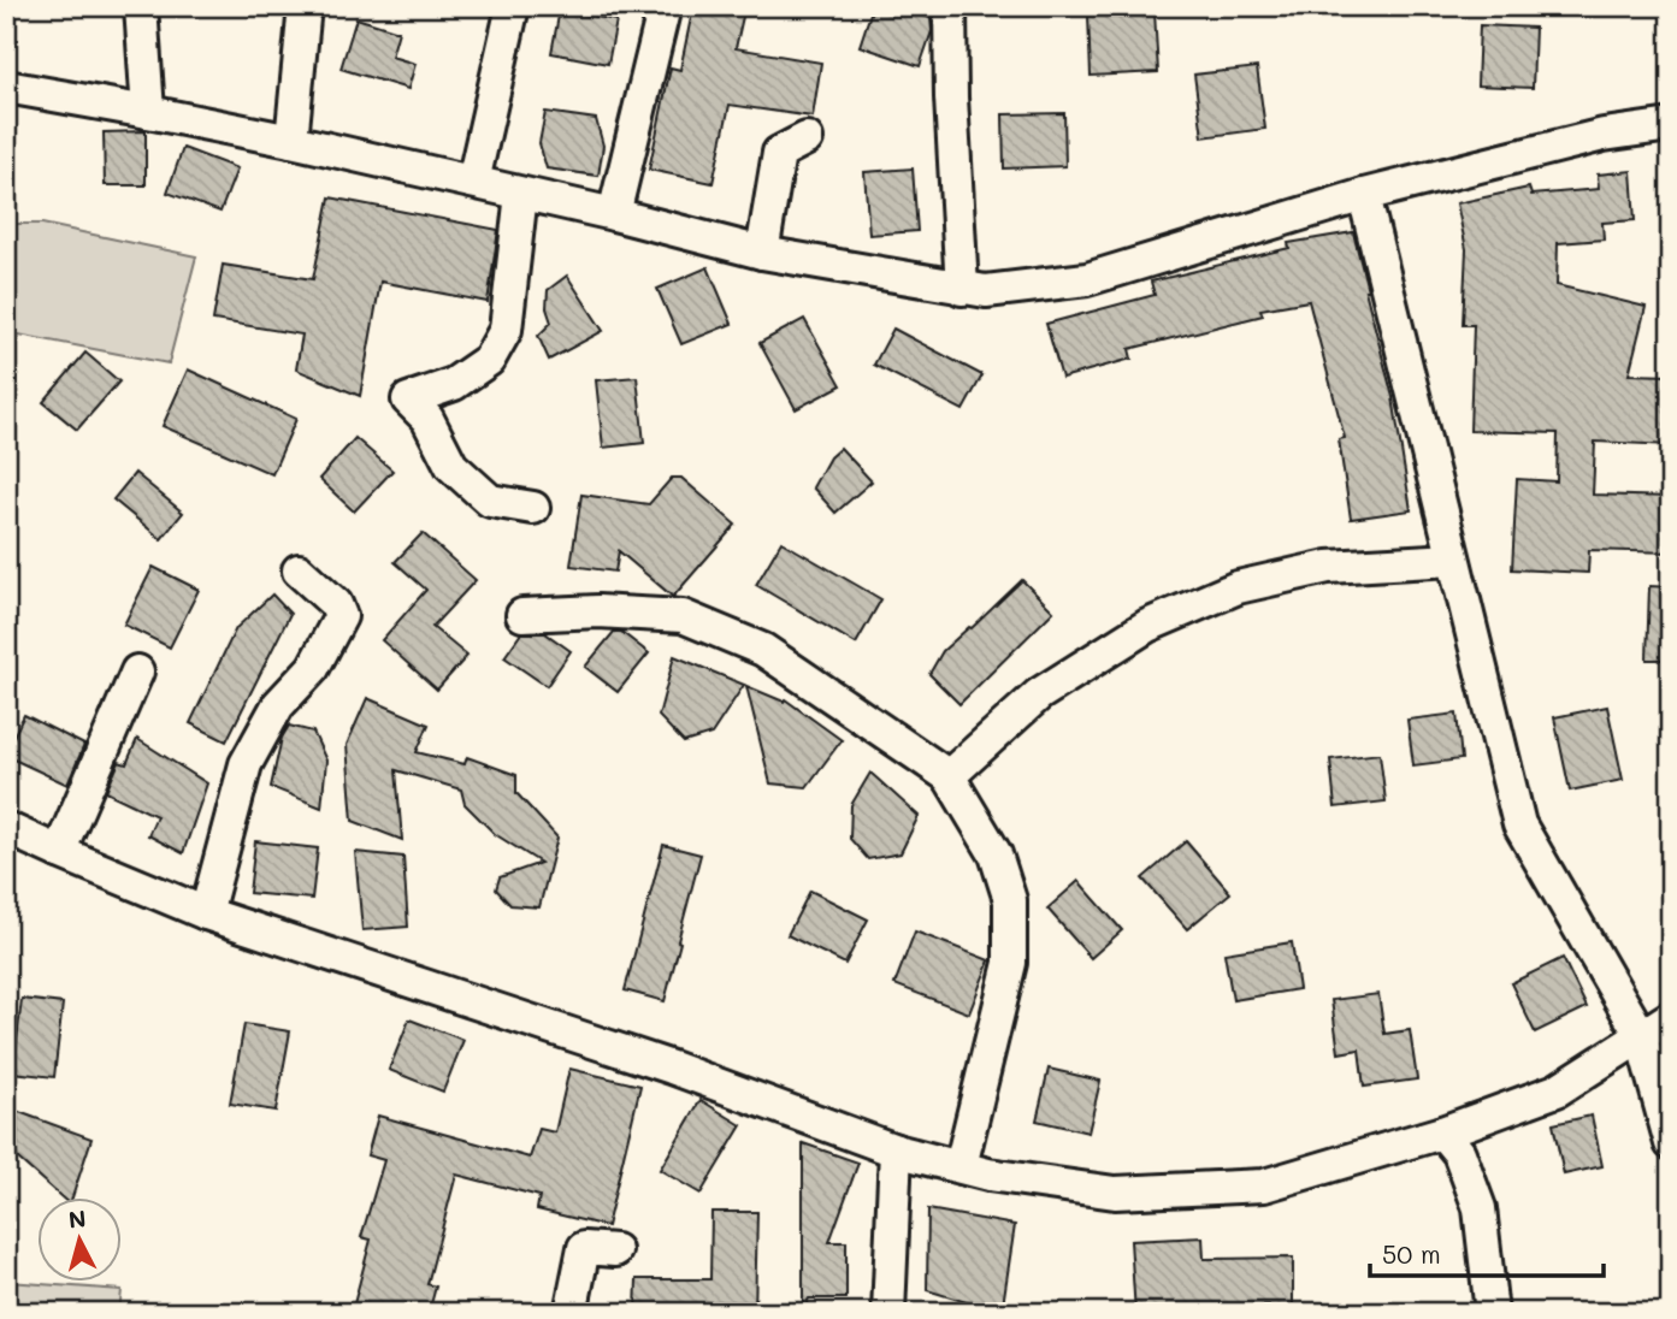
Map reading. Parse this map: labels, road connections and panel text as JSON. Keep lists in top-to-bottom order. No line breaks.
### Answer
{"scale_bar":"50 m","north":"top"}
